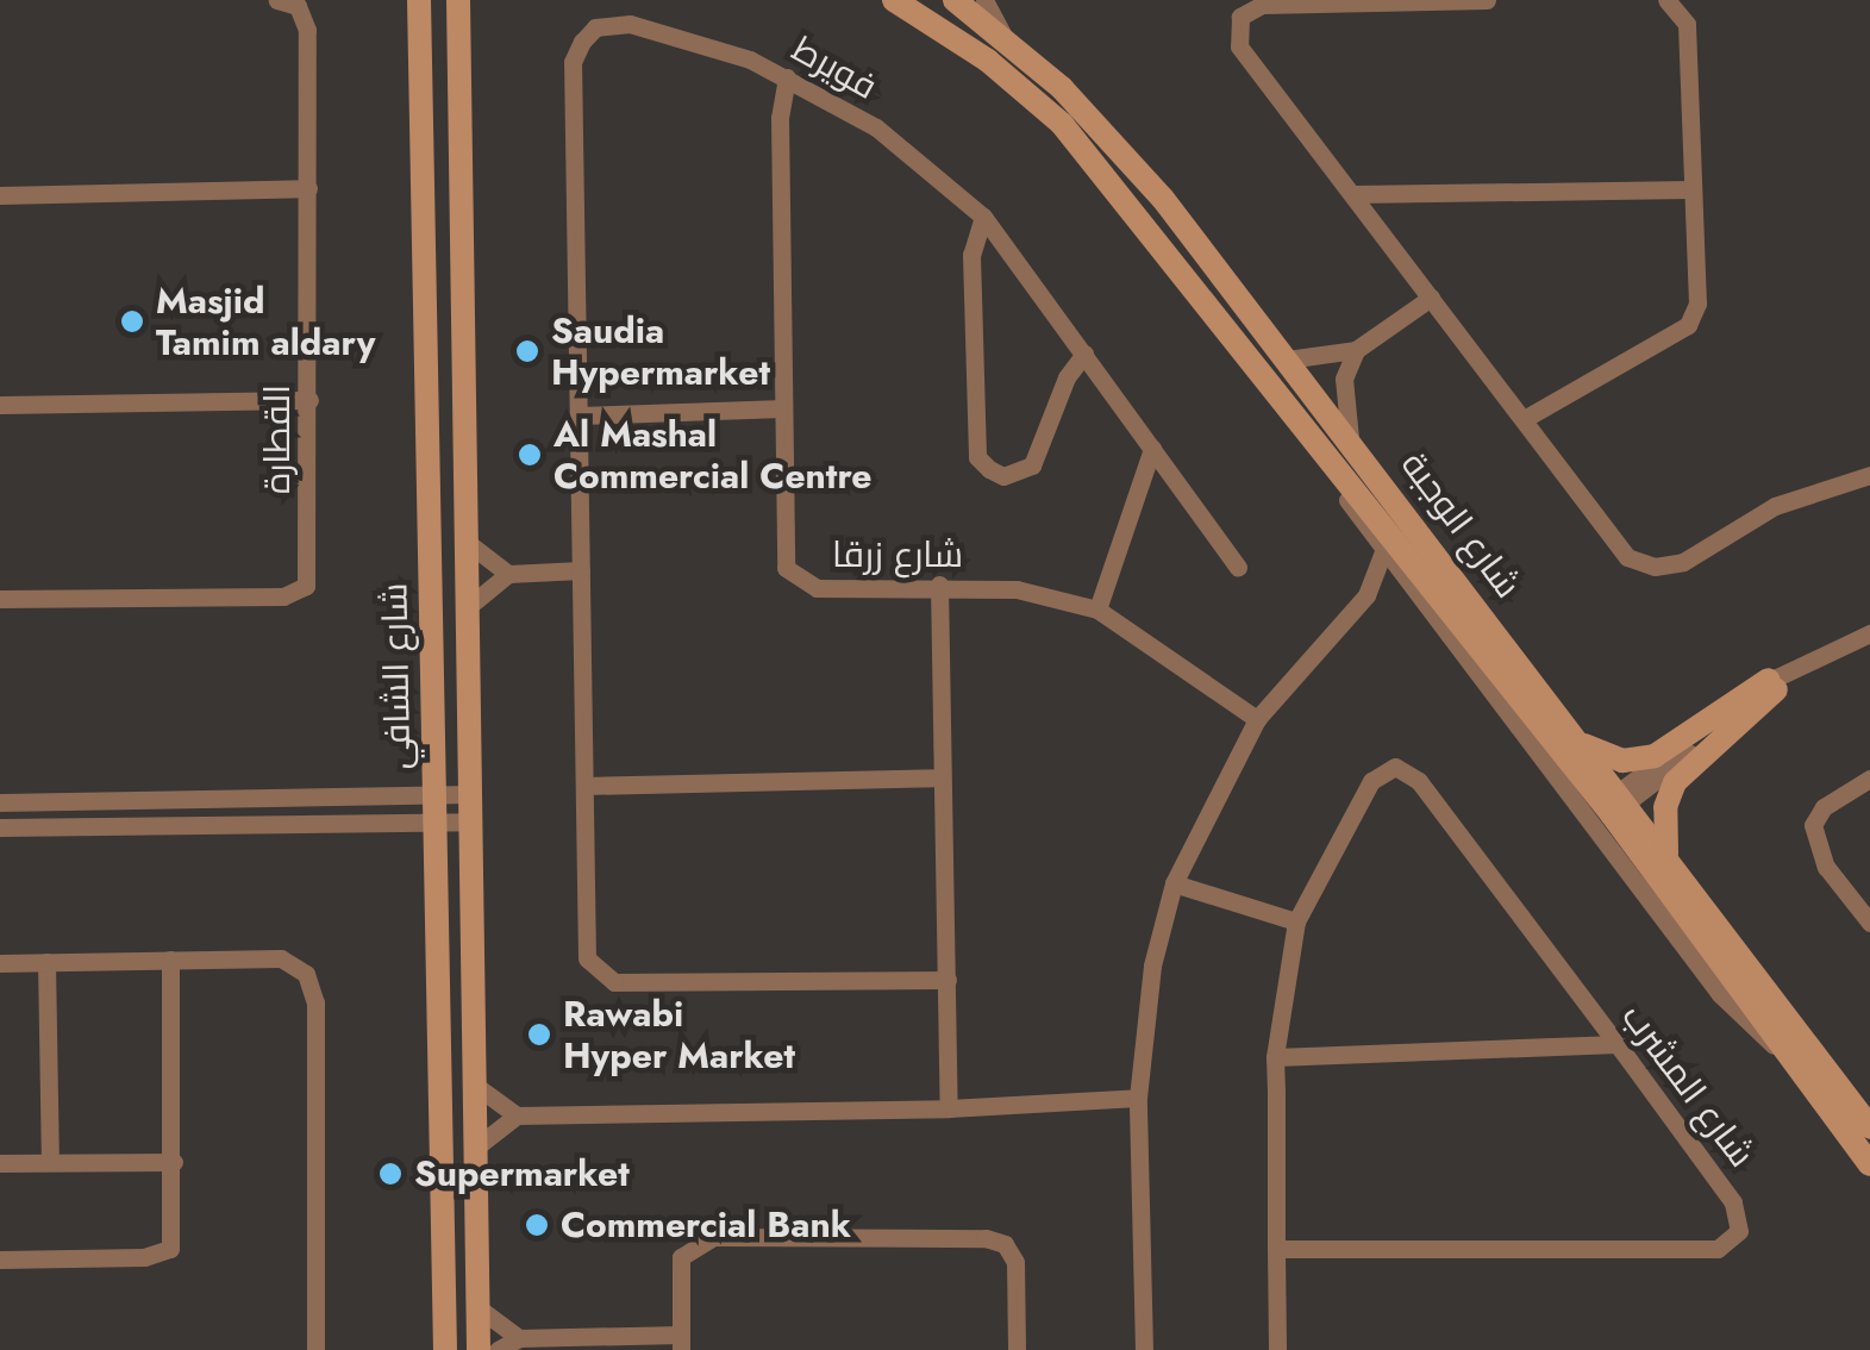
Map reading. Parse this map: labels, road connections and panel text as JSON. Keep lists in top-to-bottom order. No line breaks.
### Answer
{"streets":{"street":["فويرط","القطارة","شارع الوجبة","شارع زرقا","شارع الشافي","شارع المشرب"]},"crossings":[["فويرط","شارع زرقا"]],"places":["Masjid Tamim aldary","Saudia Hypermarket","Al Mashal Commercial Centre","Rawabi Hyper Market","Supermarket","Commercial Bank"]}
